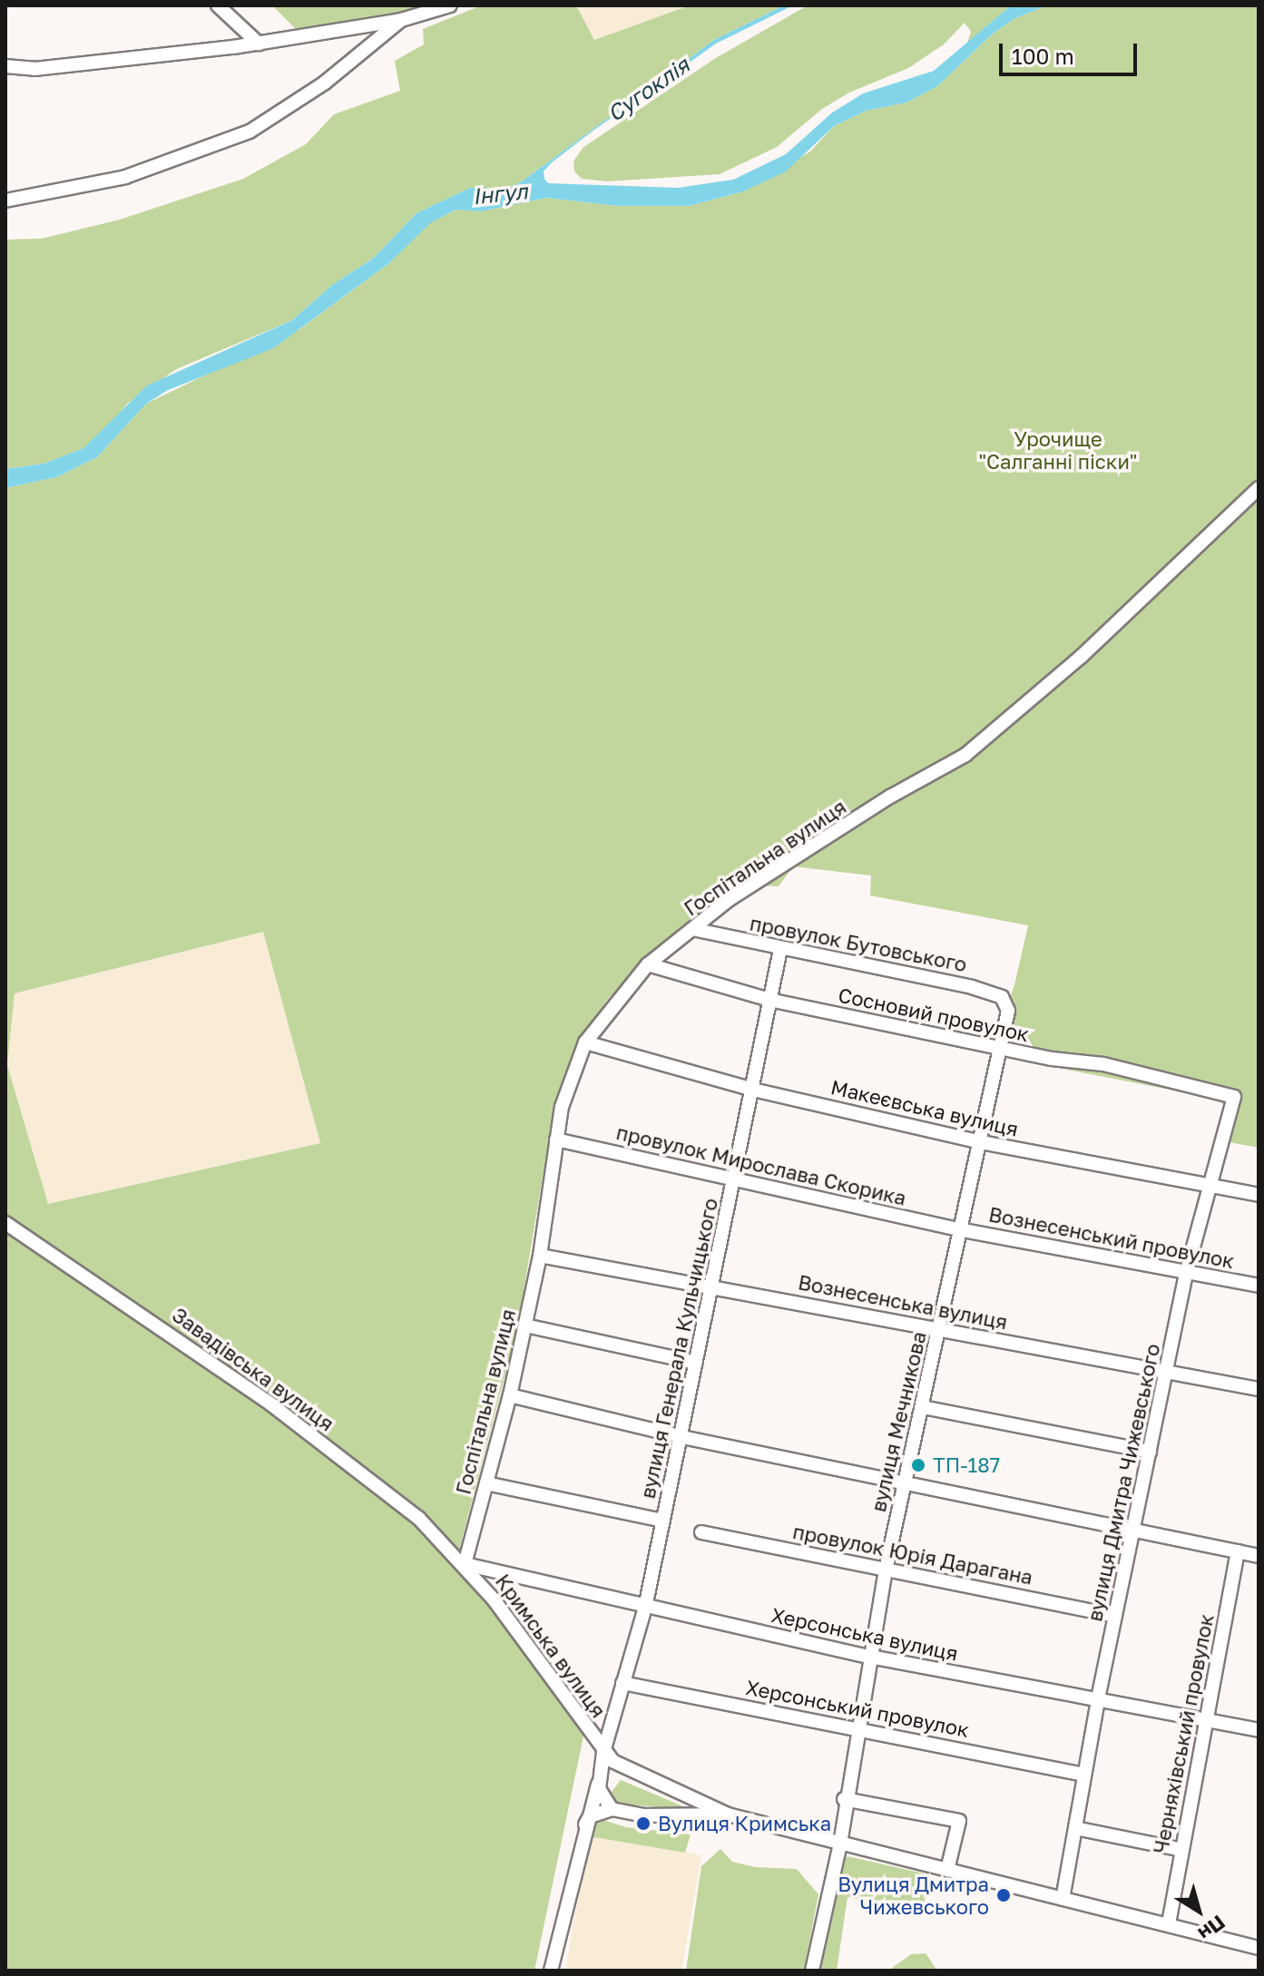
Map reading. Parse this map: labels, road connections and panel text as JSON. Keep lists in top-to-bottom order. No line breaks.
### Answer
{"streets":{"street":["Госпітальна вулиця","провулок Бутовського","Сосновий провулок","Макеєвська вулиця","провулок Мирослава Скорика","Вознесенський провулок","Вознесенська вулиця","вулиця Генерала Кульчицького","Завадівська вулиця","вулиця Мечникова","вулиця Дмитра Чижевського","провулок Юрія Дарагана","Херсонська вулиця","Кримська вулиця","Херсонський провулок","Черняхівський провулок"]},"crossings":[["Госпітальна вулиця","провулок Бутовського"],["Госпітальна вулиця","Сосновий провулок"],["Госпітальна вулиця","Макеєвська вулиця"],["Госпітальна вулиця","провулок Мирослава Скорика"],["Госпітальна вулиця","Вознесенська вулиця"],["Госпітальна вулиця","Завадівська вулиця"],["Госпітальна вулиця","Херсонська вулиця"],["Госпітальна вулиця","Кримська вулиця"],["провулок Бутовського","вулиця Генерала Кульчицького"],["провулок Бутовського","вулиця Мечникова"],["Сосновий провулок","вулиця Генерала Кульчицького"],["Сосновий провулок","вулиця Мечникова"],["Сосновий провулок","вулиця Дмитра Чижевського"],["Макеєвська вулиця","вулиця Генерала Кульчицького"],["Макеєвська вулиця","вулиця Мечникова"],["Макеєвська вулиця","вулиця Дмитра Чижевського"],["провулок Мирослава Скорика","Вознесенський провулок"],["провулок Мирослава Скорика","вулиця Генерала Кульчицького"],["провулок Мирослава Скорика","вулиця Мечникова"],["Вознесенський провулок","вулиця Мечникова"],["Вознесенський провулок","вулиця Дмитра Чижевського"],["Вознесенська вулиця","вулиця Генерала Кульчицького"],["Вознесенська вулиця","вулиця Мечникова"],["Вознесенська вулиця","вулиця Дмитра Чижевського"],["вулиця Генерала Кульчицького","Херсонська вулиця"],["вулиця Генерала Кульчицького","Кримська вулиця"],["вулиця Генерала Кульчицького","Херсонський провулок"],["Завадівська вулиця","Херсонська вулиця"],["Завадівська вулиця","Кримська вулиця"],["вулиця Мечникова","провулок Юрія Дарагана"],["вулиця Мечникова","Херсонська вулиця"],["вулиця Мечникова","Кримська вулиця"],["вулиця Мечникова","Херсонський провулок"],["вулиця Дмитра Чижевського","провулок Юрія Дарагана"],["вулиця Дмитра Чижевського","Херсонська вулиця"],["вулиця Дмитра Чижевського","Кримська вулиця"],["вулиця Дмитра Чижевського","Херсонський провулок"],["Херсонська вулиця","Кримська вулиця"],["Херсонська вулиця","Черняхівський провулок"],["Кримська вулиця","Черняхівський провулок"]],"water":["Сугоклія","Інгул"],"parks":["Урочище \"Салганні піски\""],"places":["ТП-187","Вулиця Кримська","Вулиця Дмитра Чижевського"],"scale_bar":"100 m","north":"bottom right"}
